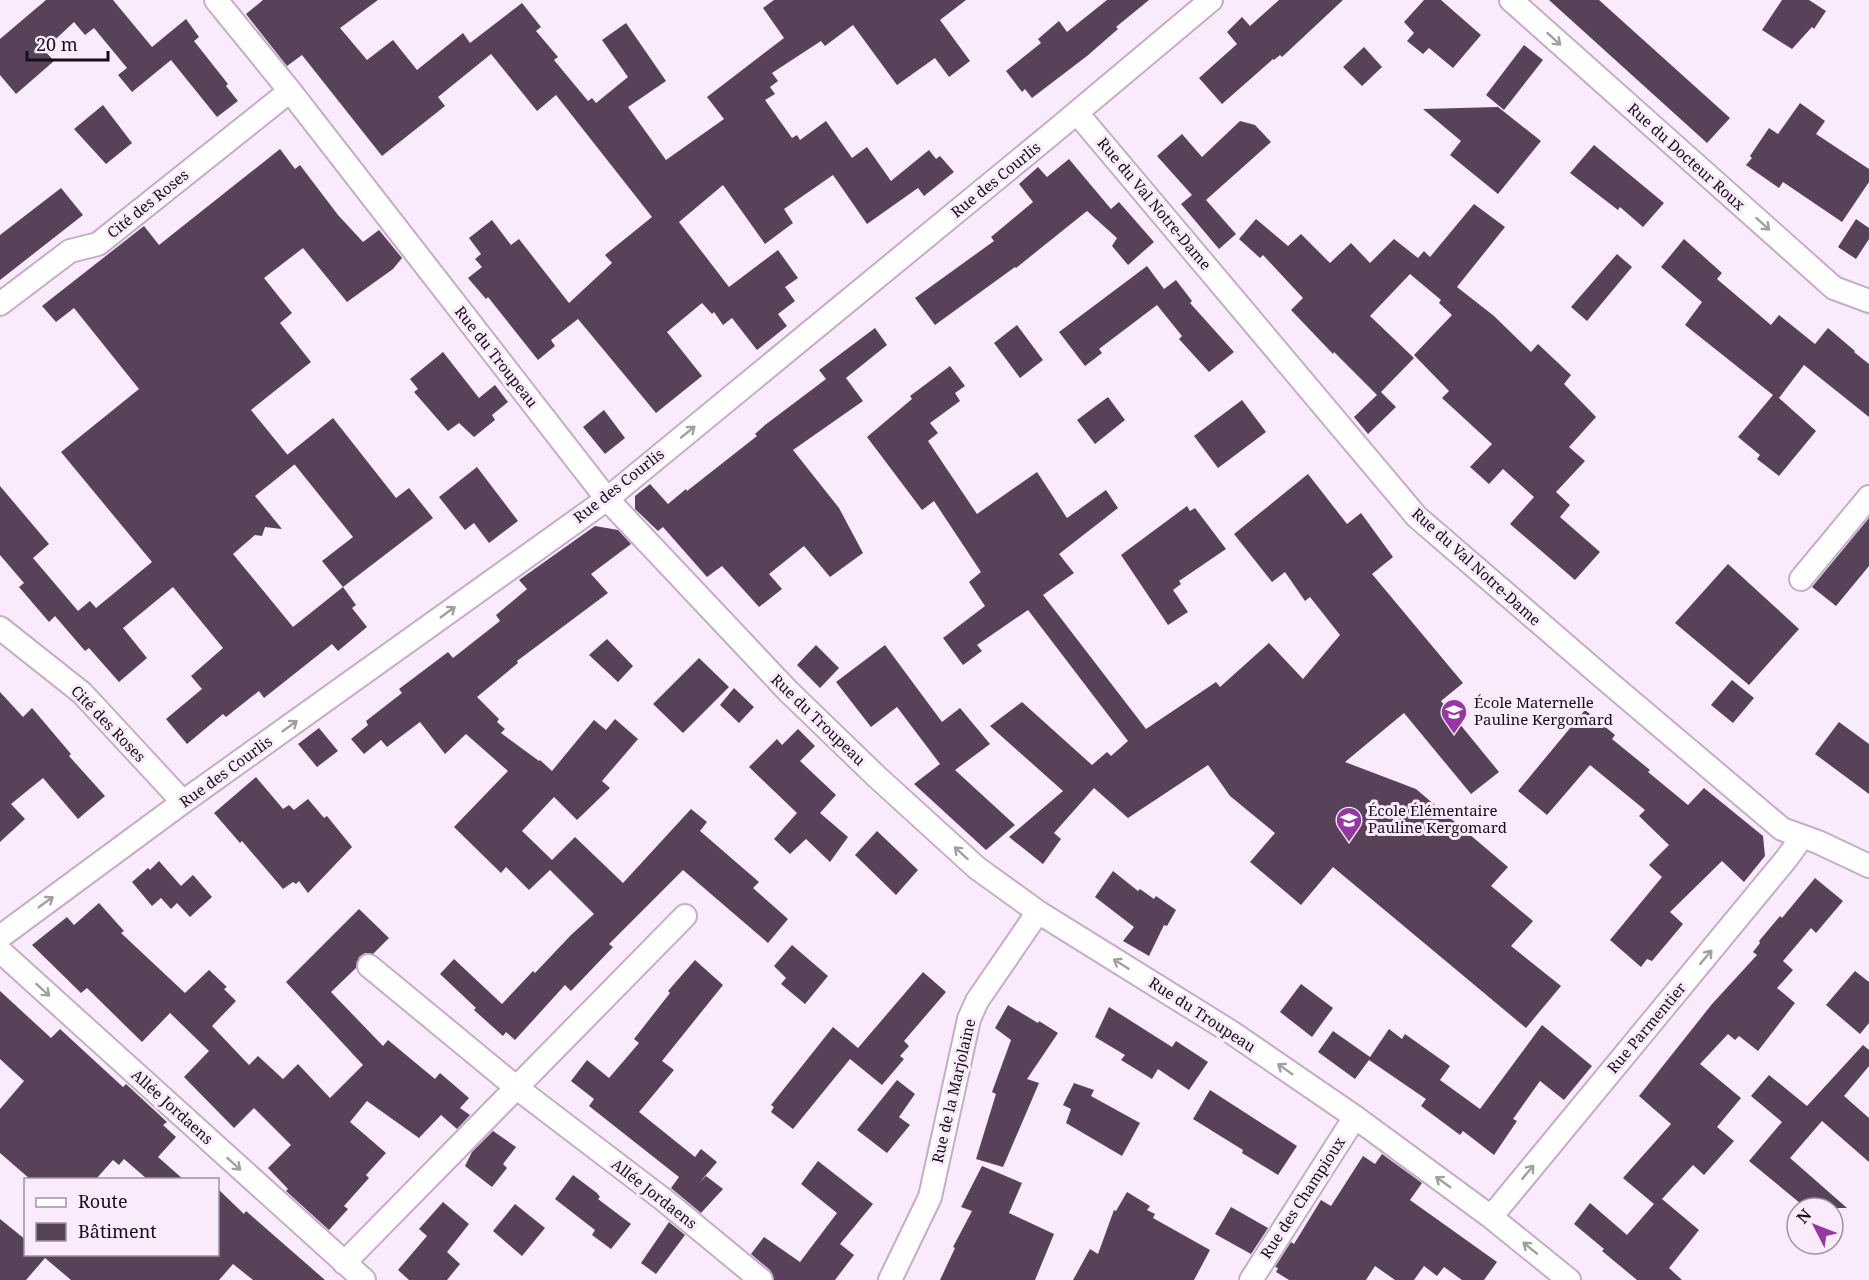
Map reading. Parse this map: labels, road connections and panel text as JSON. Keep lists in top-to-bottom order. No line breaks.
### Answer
{"streets":{"street":["Rue du Docteur Roux","Rue des Courlis","Cité des Roses","Rue du Val Notre-Dame","Rue du Troupeau","Rue Parmentier","Rue de la Marjolaine","Allée Jordaens","Rue des Champioux"]},"crossings":[["Rue des Courlis","Cité des Roses"],["Rue des Courlis","Rue du Val Notre-Dame"],["Rue des Courlis","Rue du Troupeau"],["Cité des Roses","Rue du Troupeau"],["Rue du Val Notre-Dame","Rue Parmentier"],["Rue du Troupeau","Rue Parmentier"],["Rue du Troupeau","Rue de la Marjolaine"],["Rue du Troupeau","Rue des Champioux"]],"one_way":["Rue du Docteur Roux","Rue des Courlis","Rue du Troupeau","Rue Parmentier","Allée Jordaens"],"places":{"school or university":["École Maternelle Pauline Kergomard","École Élémentaire Pauline Kergomard"]},"legend":["Route","Bâtiment"],"scale_bar":"20 m","north":"top left"}
